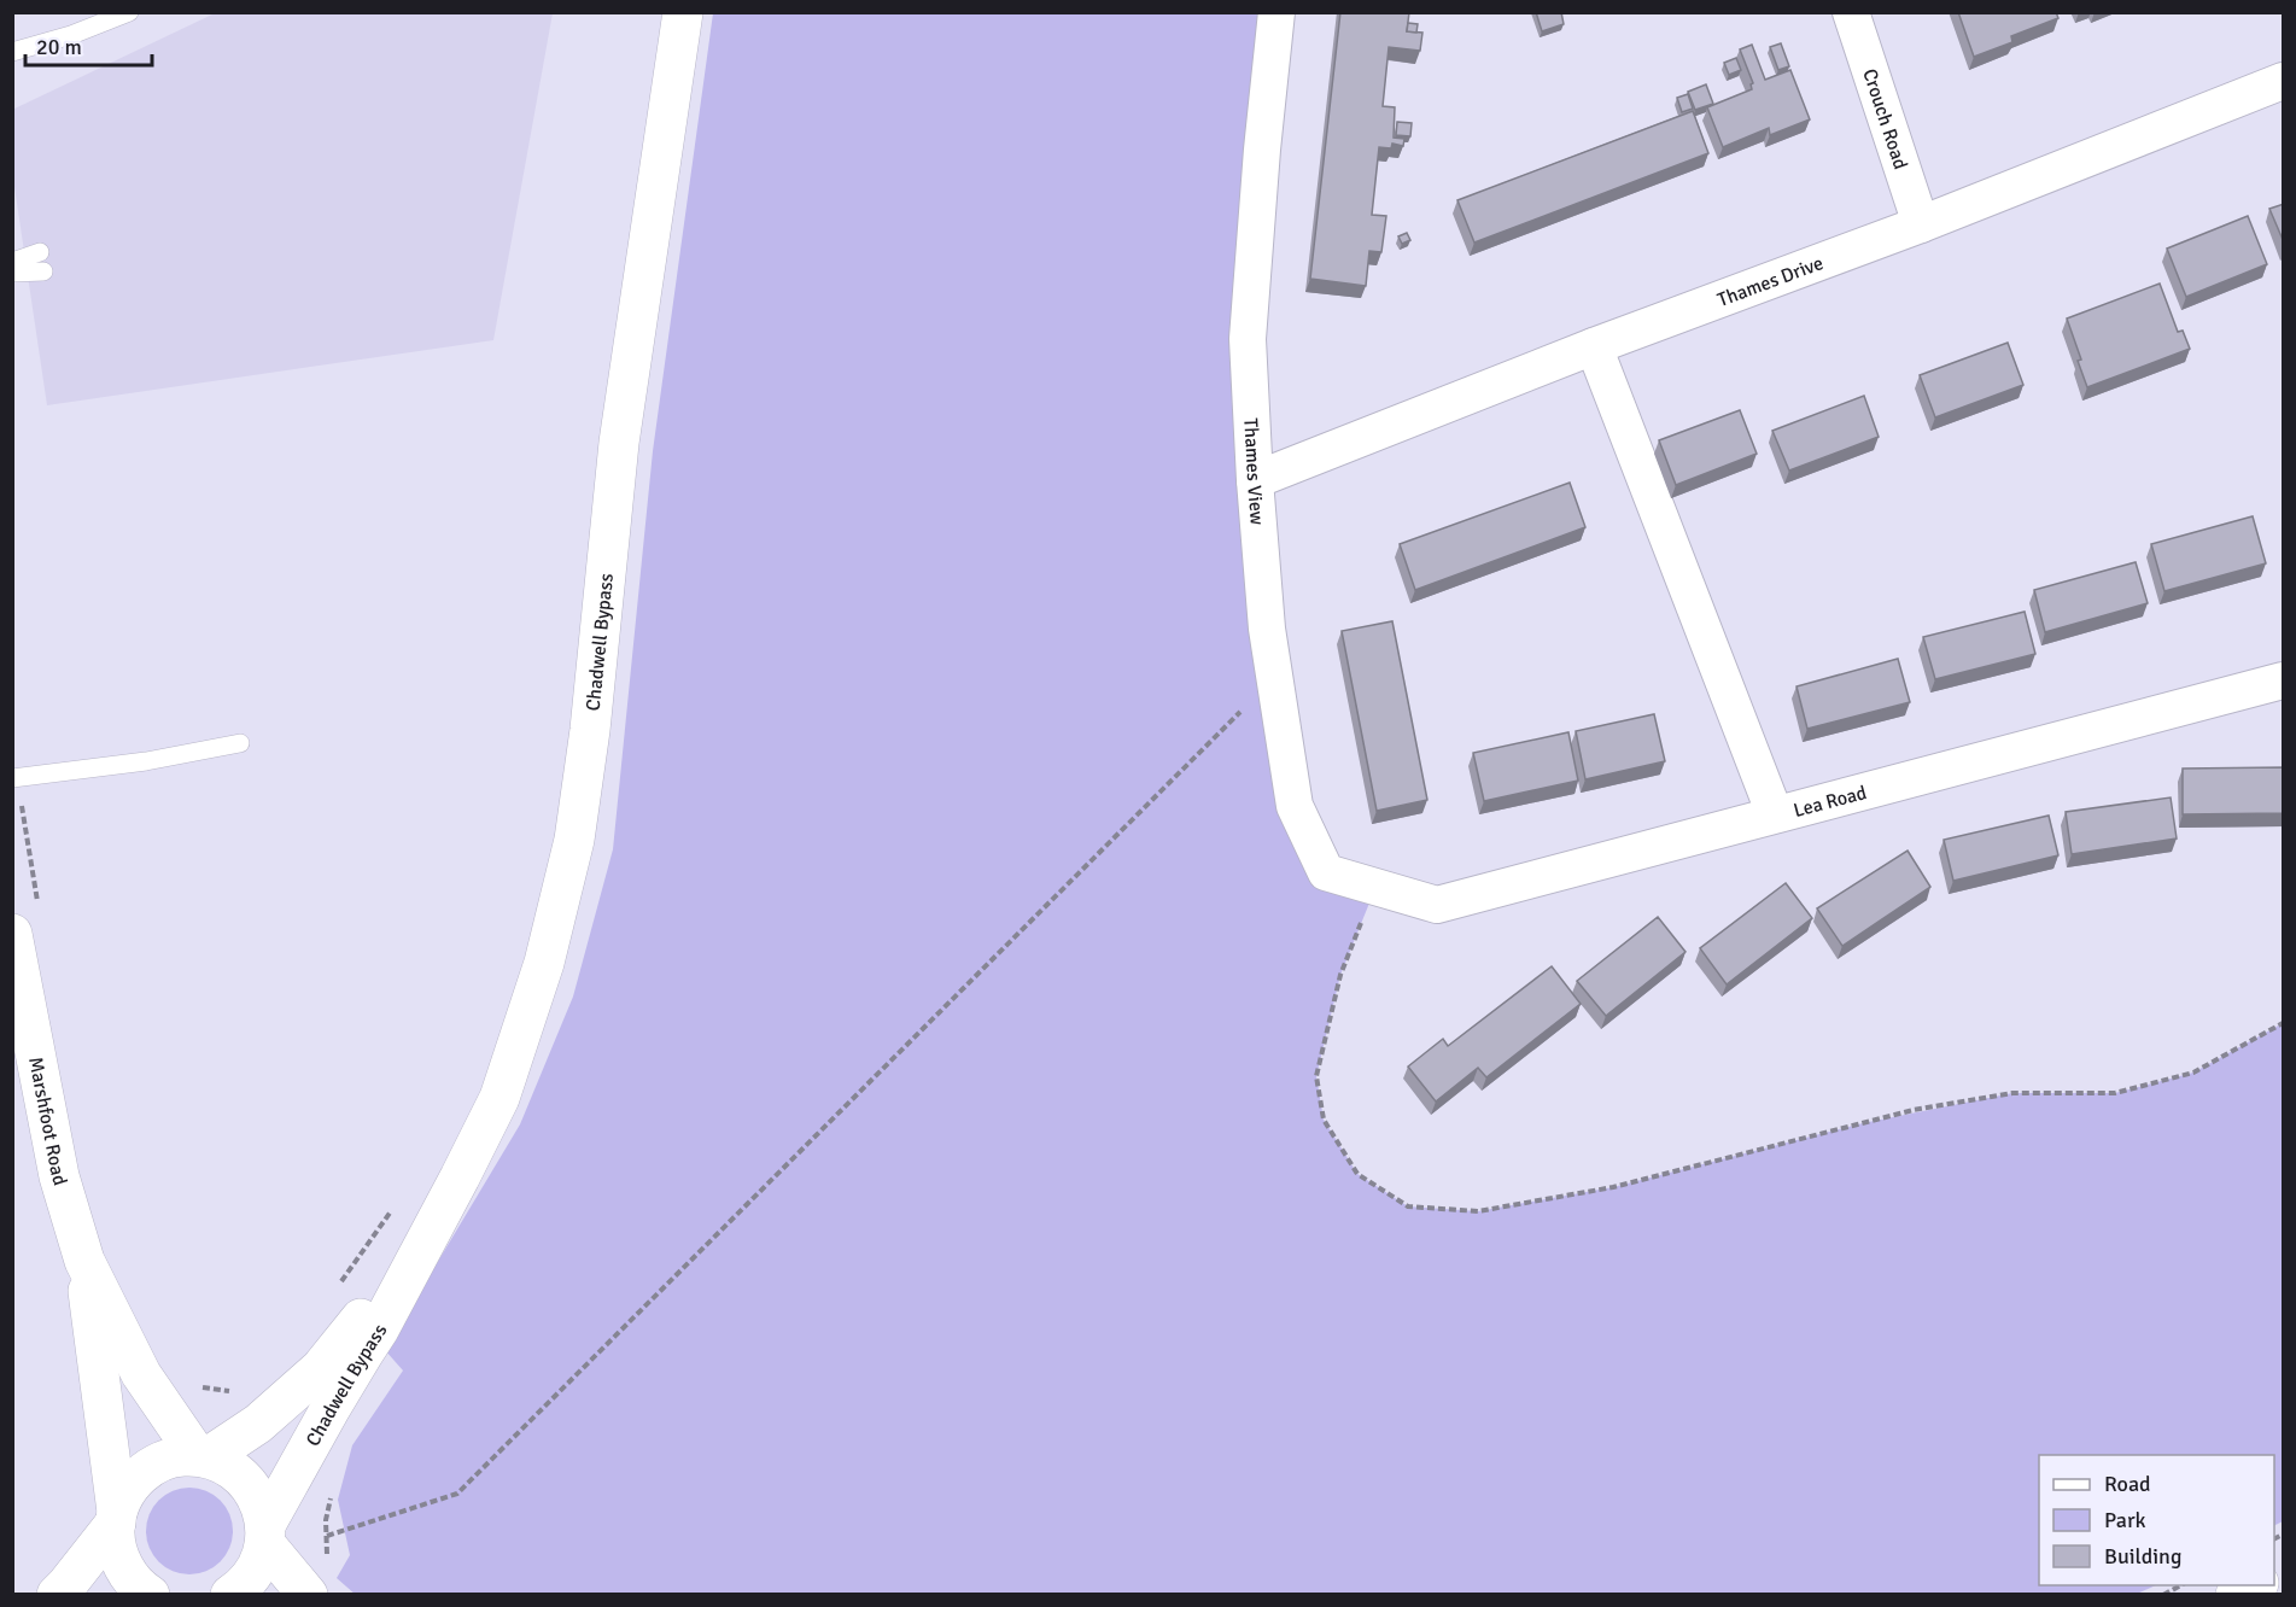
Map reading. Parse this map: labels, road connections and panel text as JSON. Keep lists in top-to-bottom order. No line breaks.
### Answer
{"streets":{"main road":["Chadwell Bypass","Marshfoot Road"],"street":["Crouch Road","Thames Drive","Thames View","Lea Road"]},"crossings":[["Crouch Road","Thames Drive"],["Thames Drive","Thames View"],["Thames View","Lea Road"],["Chadwell Bypass","Marshfoot Road"]],"legend":["Road","Park","Building"],"scale_bar":"20 m"}
